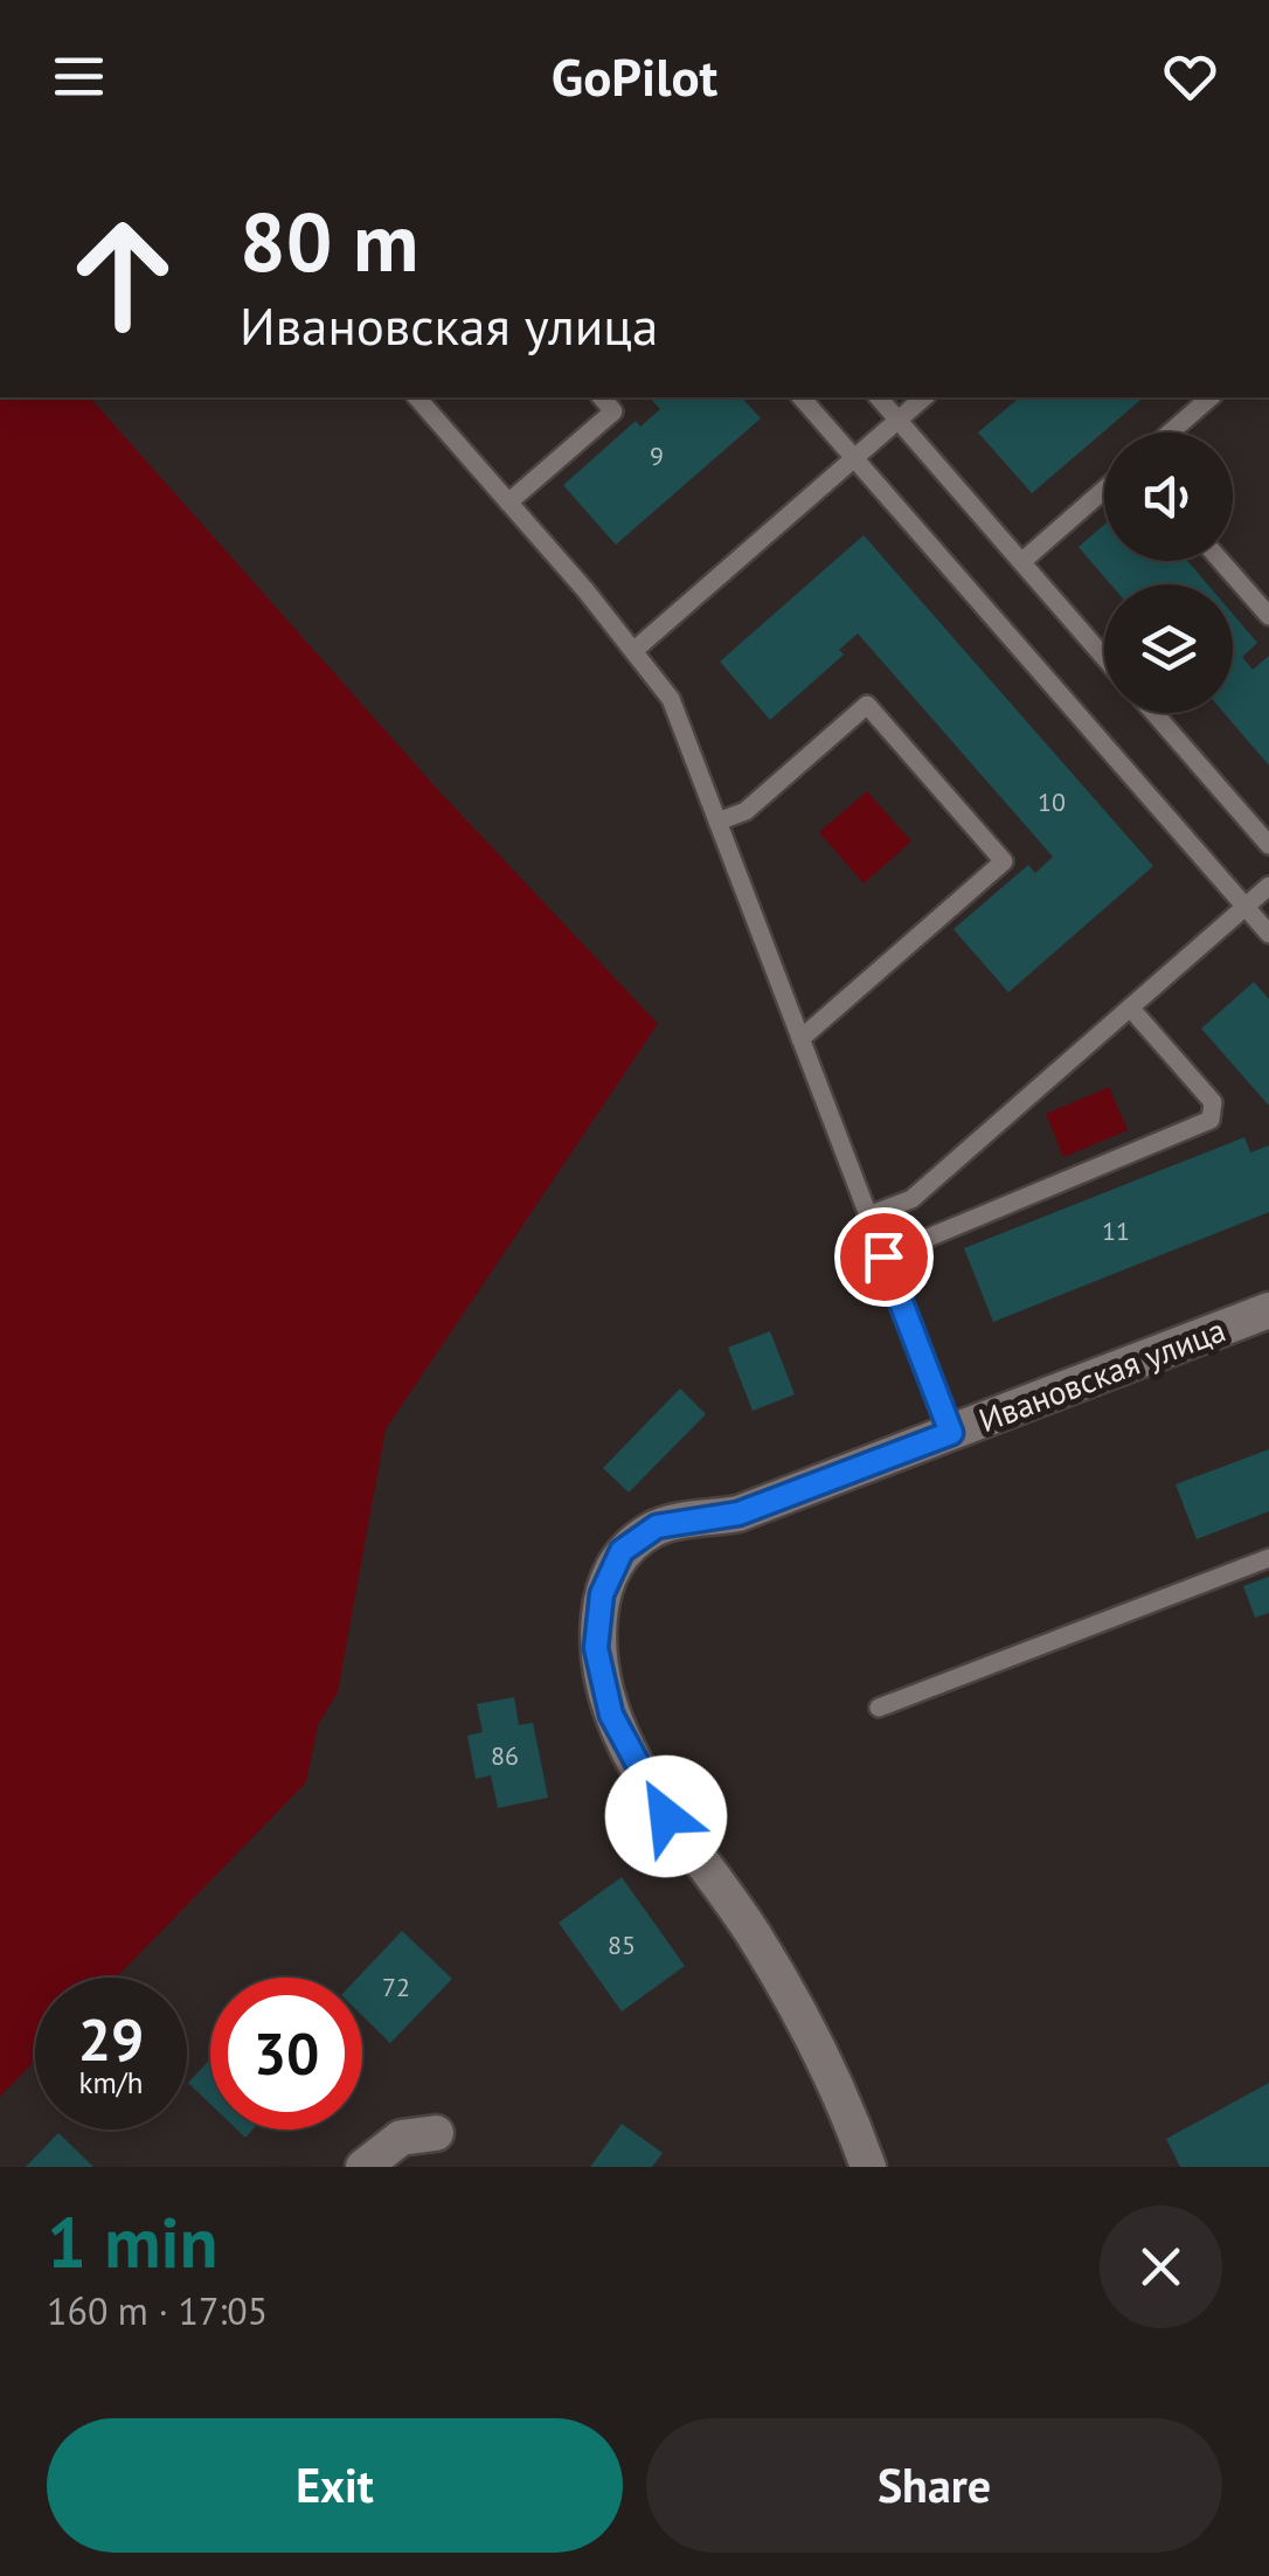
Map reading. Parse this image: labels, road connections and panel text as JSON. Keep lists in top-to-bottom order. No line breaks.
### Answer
{"streets":{"street":["Ивановская улица"]},"house_numbers":["9","10","11","86","85","72"],"page":{"header":"GoPilot","turn":["80 m","Ивановская улица"],"speed":"29 km/h","limit":"30","heading":["1 min","160 m · 17:05"],"buttons":["Exit","Share"]}}
